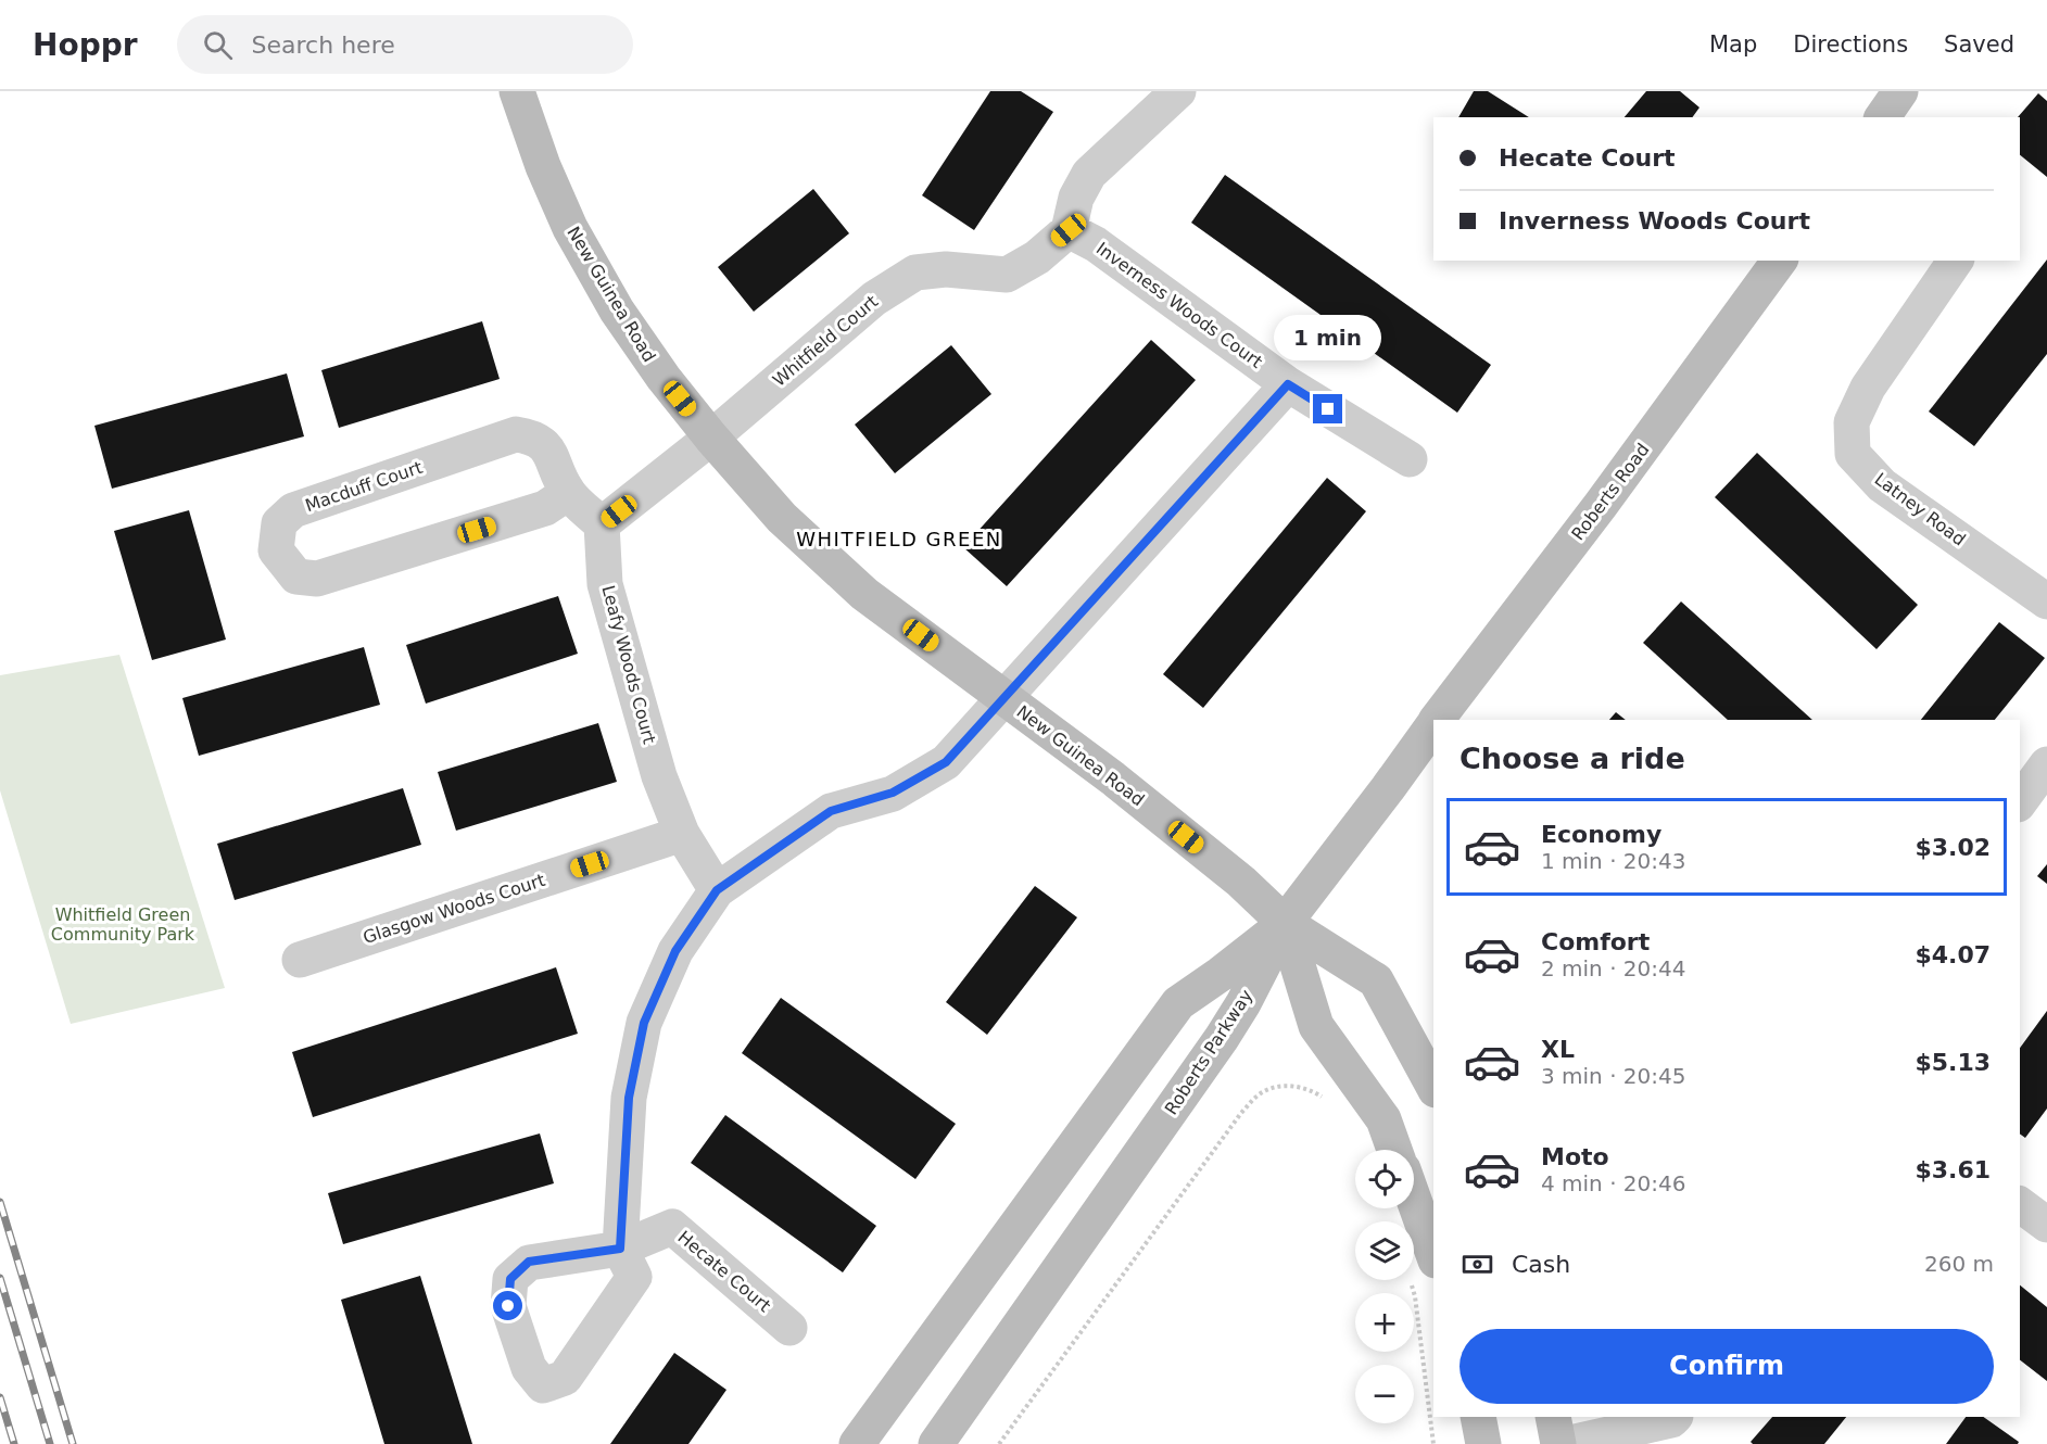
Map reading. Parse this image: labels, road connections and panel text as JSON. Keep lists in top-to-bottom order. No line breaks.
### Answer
{"streets":{"main road":["New Guinea Road","Roberts Road","Roberts Parkway"],"street":["Inverness Woods Court","Whitfield Court","Macduff Court","Latney Road","Leafy Woods Court","Glasgow Woods Court","Hecate Court"]},"crossings":[["New Guinea Road","Whitfield Court"],["New Guinea Road","Roberts Road"],["New Guinea Road","Roberts Parkway"],["New Guinea Road","Hecate Court"],["Inverness Woods Court","Whitfield Court"],["Macduff Court","Leafy Woods Court"],["Roberts Road","Roberts Parkway"],["Leafy Woods Court","Glasgow Woods Court"],["Leafy Woods Court","Hecate Court"]],"districts":["WHITFIELD GREEN"],"parks":["Whitfield Green Community Park"],"page":{"header":"Hoppr","search":"Search here","nav":["Map","Directions","Saved"],"banner":["Hecate Court","Inverness Woods Court"],"bubble":"1 min","heading":"Choose a ride","list":[{"name":"Economy","note":"1 min · 20:43","value":"$3.02"},{"name":"Comfort","note":"2 min · 20:44","value":"$4.07"},{"name":"XL","note":"3 min · 20:45","value":"$5.13"},{"name":"Moto","note":"4 min · 20:46","value":"$3.61"}],"map_buttons":["+","−"],"pay":["Cash","260 m"],"buttons":"Confirm"}}
